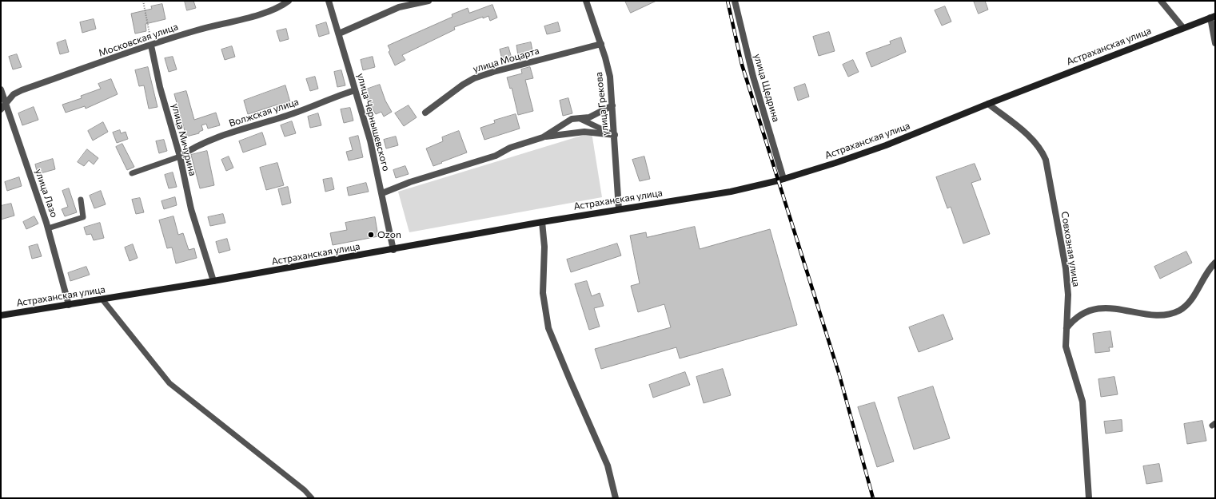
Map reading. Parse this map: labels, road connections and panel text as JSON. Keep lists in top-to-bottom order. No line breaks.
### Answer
{"streets":{"main road":["Астраханская улица"],"street":["Московская улица","улица Моцарта","улица Щедрина","улица Грекова","Волжская улица","улица Чернышевского","улица Мичурина","улица Лазо","Совхозная улица"]},"crossings":[["Московская улица","улица Мичурина"],["Московская улица","улица Лазо"],["Астраханская улица","улица Щедрина"],["Астраханская улица","улица Грекова"],["Астраханская улица","улица Чернышевского"],["Астраханская улица","улица Мичурина"],["Астраханская улица","улица Лазо"],["Астраханская улица","Совхозная улица"],["улица Моцарта","улица Грекова"],["Волжская улица","улица Чернышевского"],["Волжская улица","улица Мичурина"]],"places":["Ozon"]}
